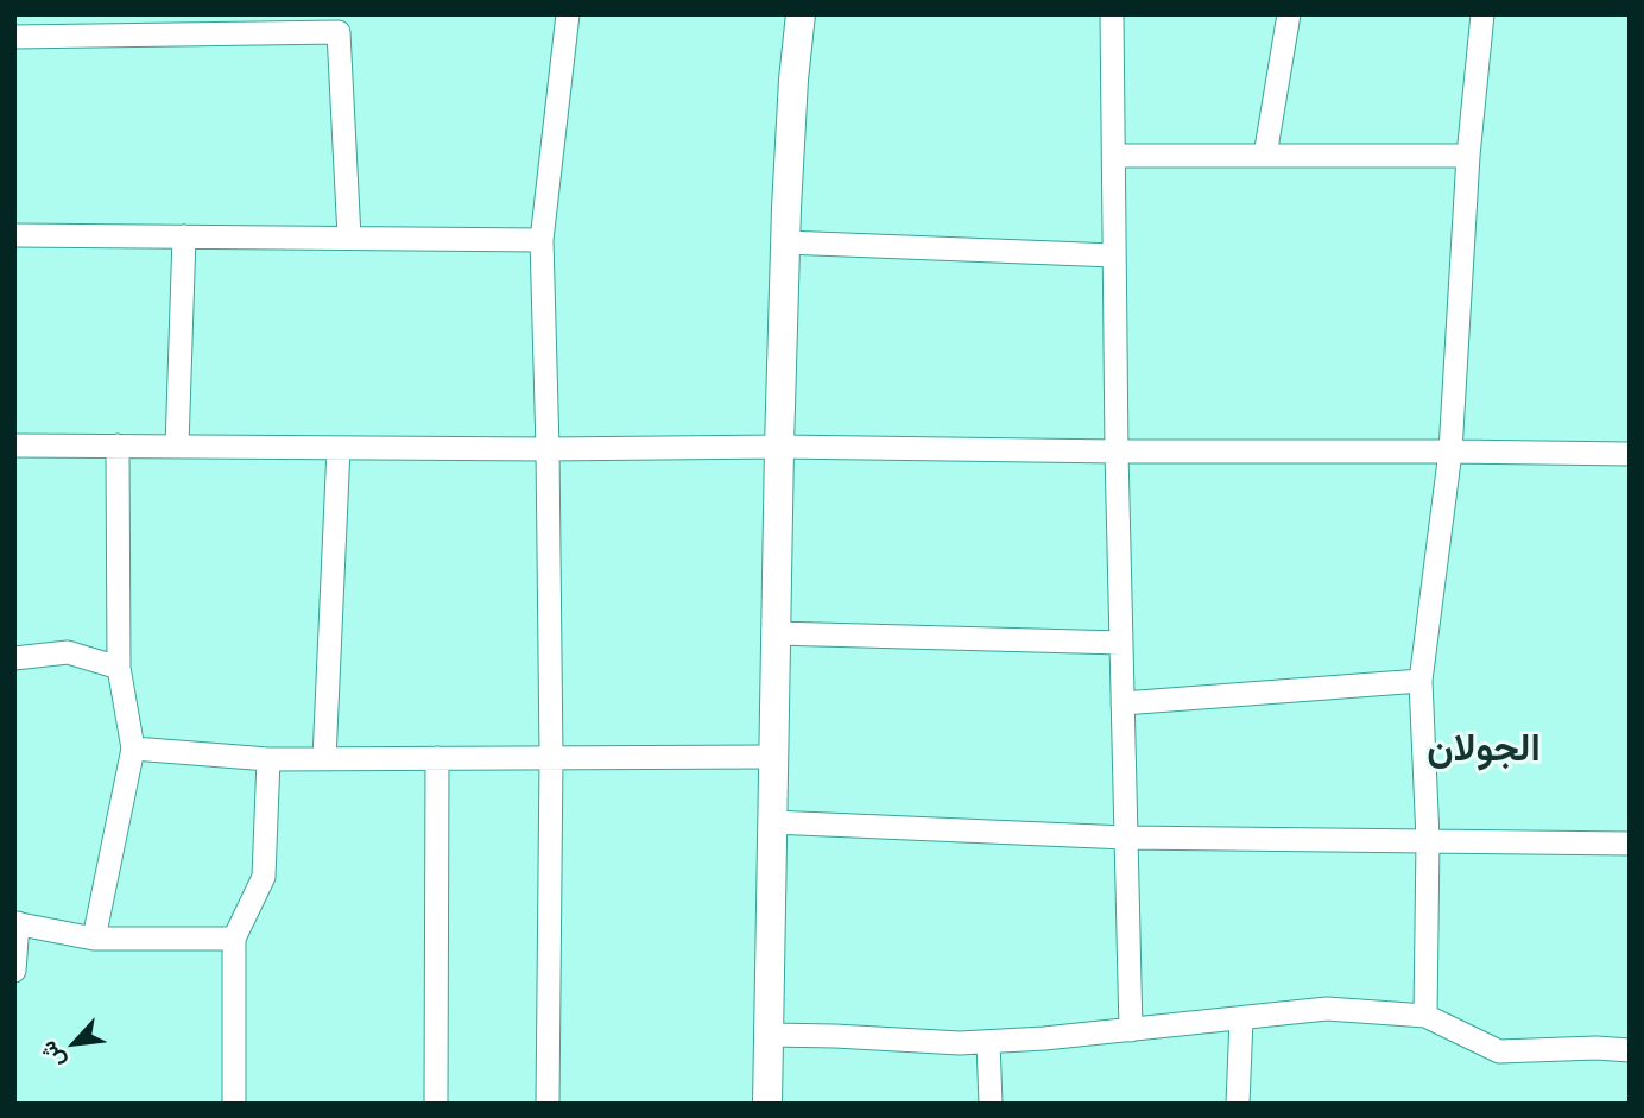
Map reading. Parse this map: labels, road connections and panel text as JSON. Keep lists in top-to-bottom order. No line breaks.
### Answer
{"districts":["الجولان"],"north":"bottom left"}
